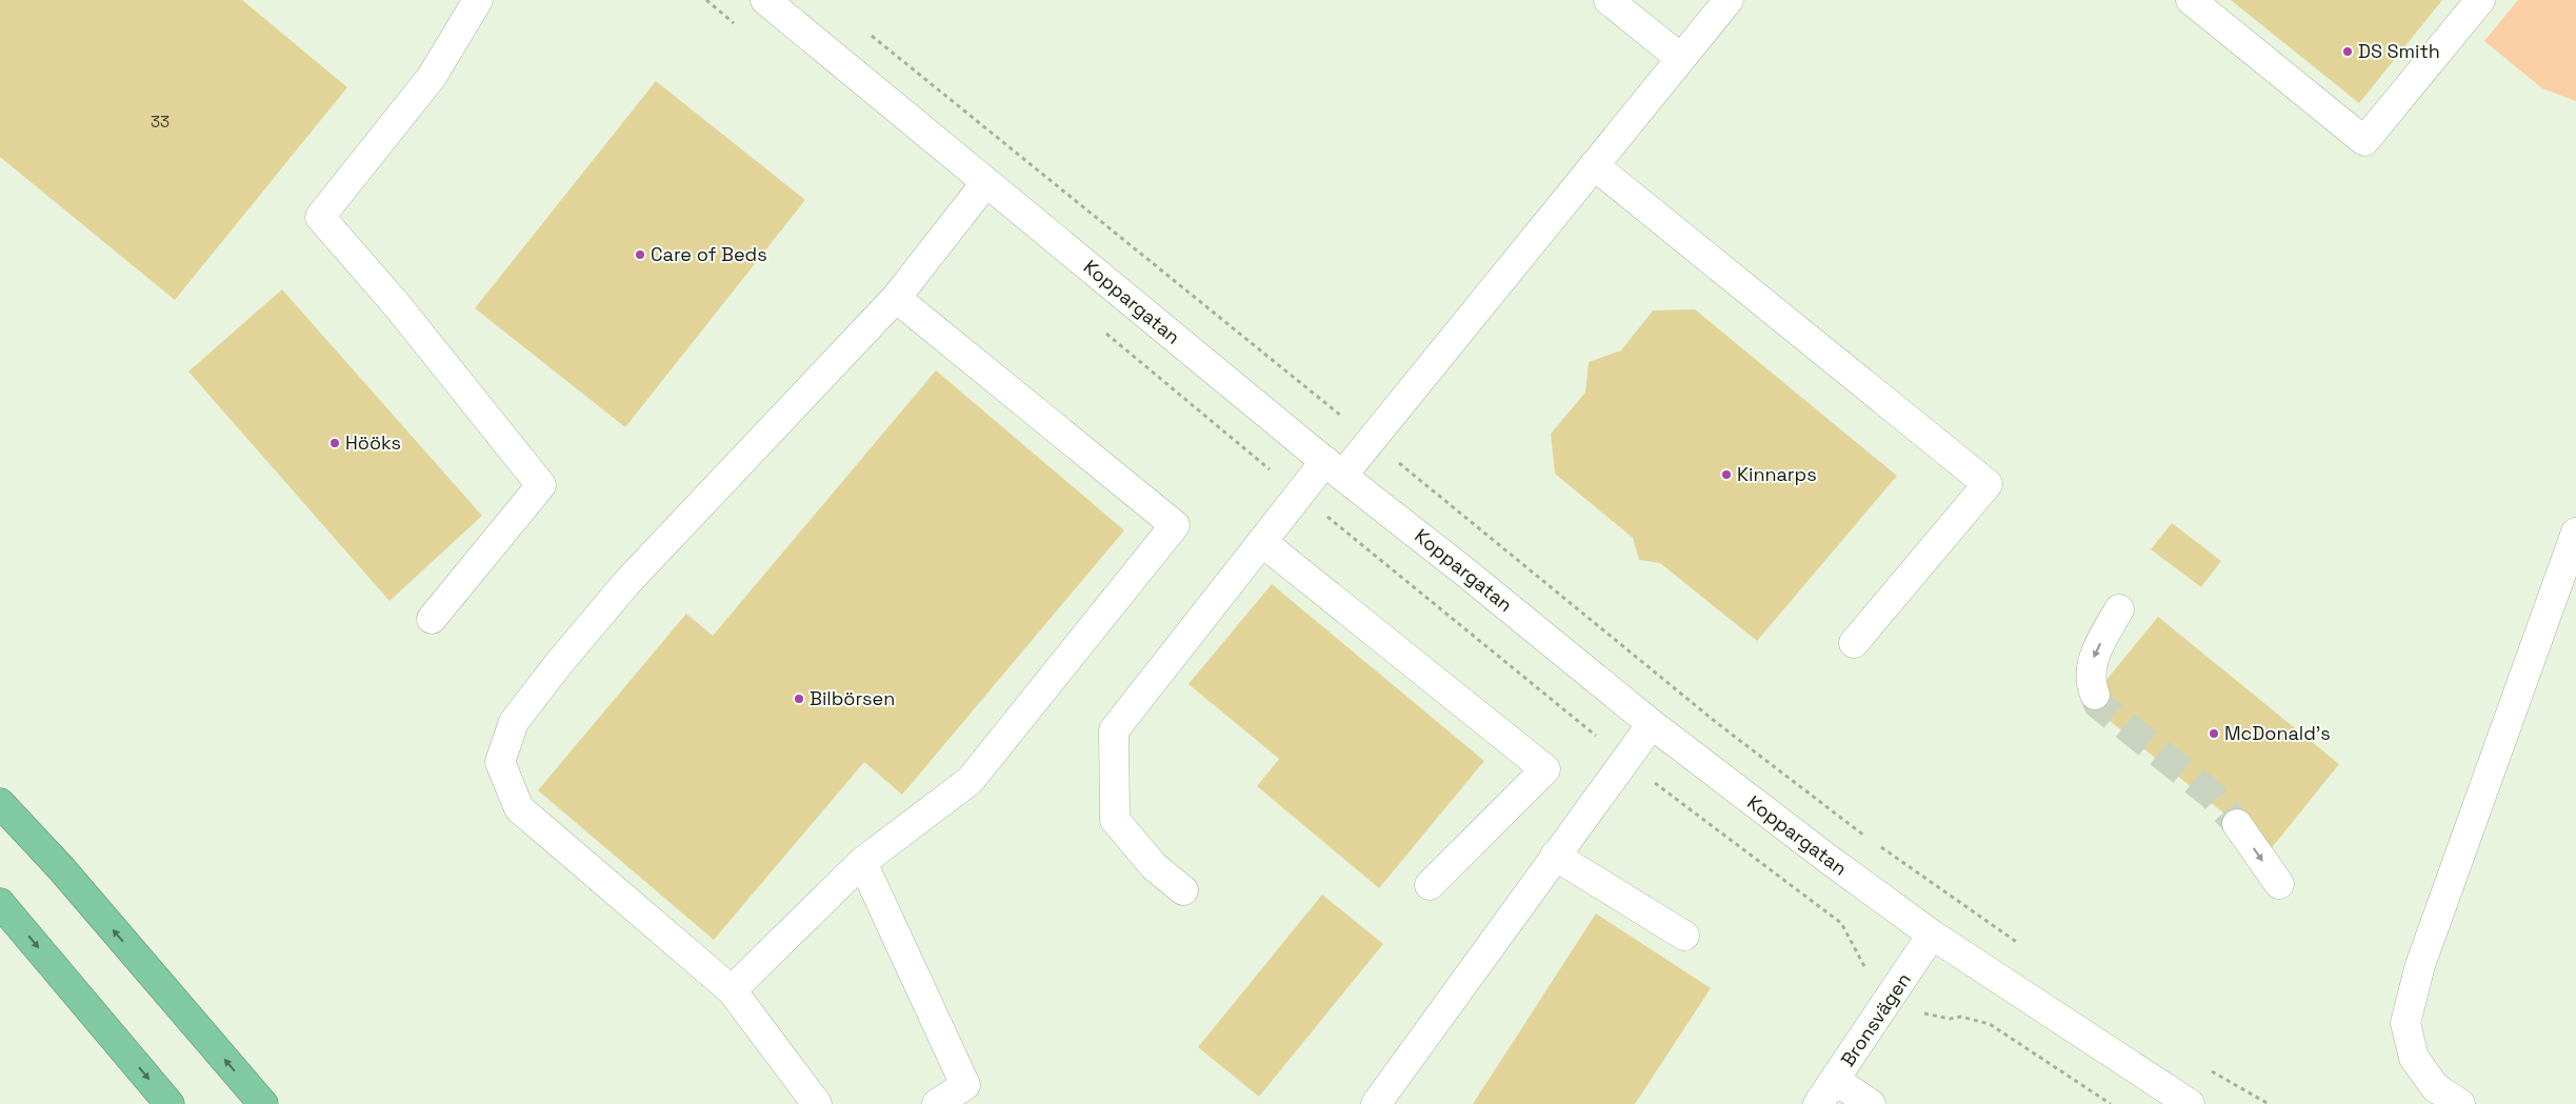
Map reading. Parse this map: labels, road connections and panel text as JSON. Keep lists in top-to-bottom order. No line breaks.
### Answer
{"streets":{"street":["Koppargatan","Bronsvägen"]},"crossings":[["Koppargatan","Bronsvägen"]],"places":["DS Smith","Care of Beds","Hööks","Kinnarps","Bilbörsen","McDonald's"],"house_numbers":["33"]}
